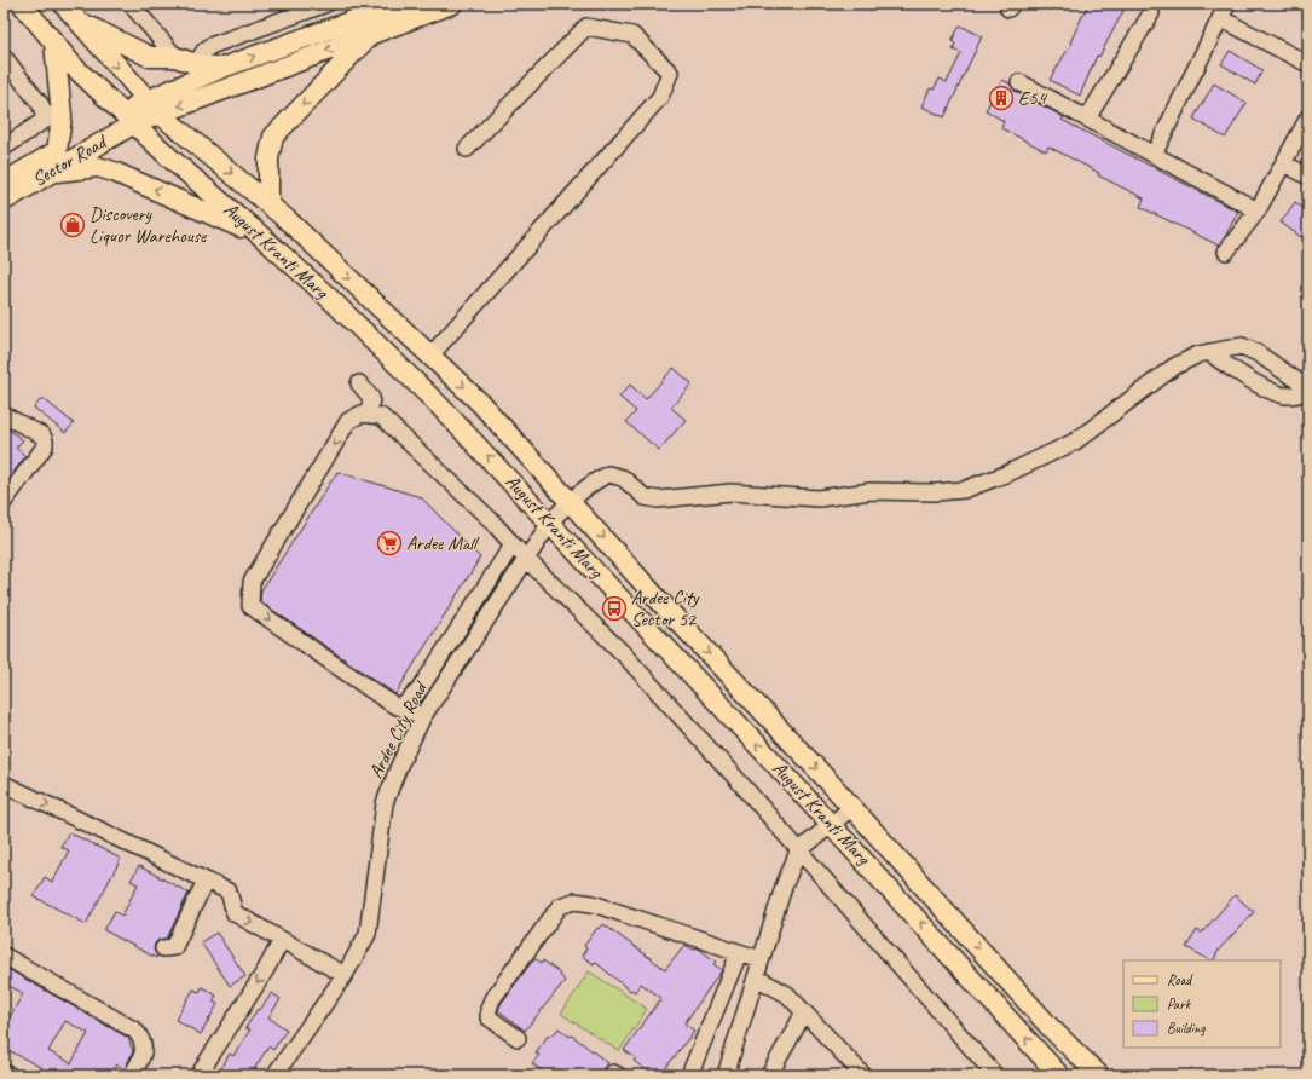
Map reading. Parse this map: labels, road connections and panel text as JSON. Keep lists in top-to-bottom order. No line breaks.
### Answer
{"streets":{"main road":["Sector Road","August Kranti Marg"],"street":["Ardee City Road"]},"crossings":[["Sector Road","August Kranti Marg"],["August Kranti Marg","Ardee City Road"]],"places":{"building":["E54"],"shop":["Discovery Liquor Warehouse"],"supermarket":["Ardee Mall"],"bus stop":["Ardee City Sector 52"]},"legend":["Road","Park","Building"]}
